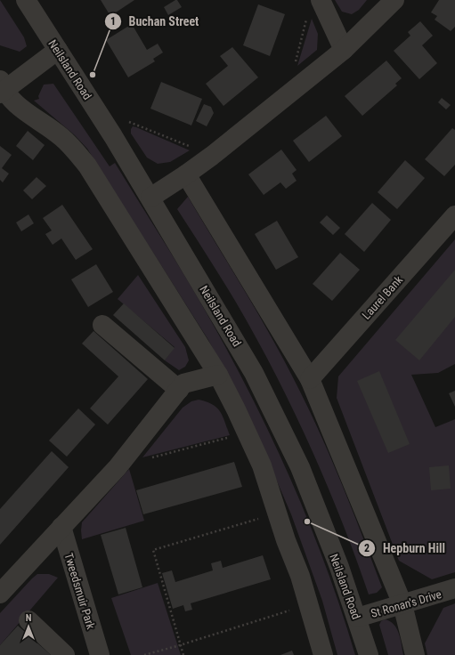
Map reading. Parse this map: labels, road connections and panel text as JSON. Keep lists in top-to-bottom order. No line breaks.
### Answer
{"streets":{"street":["Neilsland Road","Laurel Bank","Tweedsmuir Park","St Ronan's Drive"]},"crossings":[["Neilsland Road","St Ronan's Drive"]],"places":["Buchan Street","Hepburn Hill"],"north":"top"}
